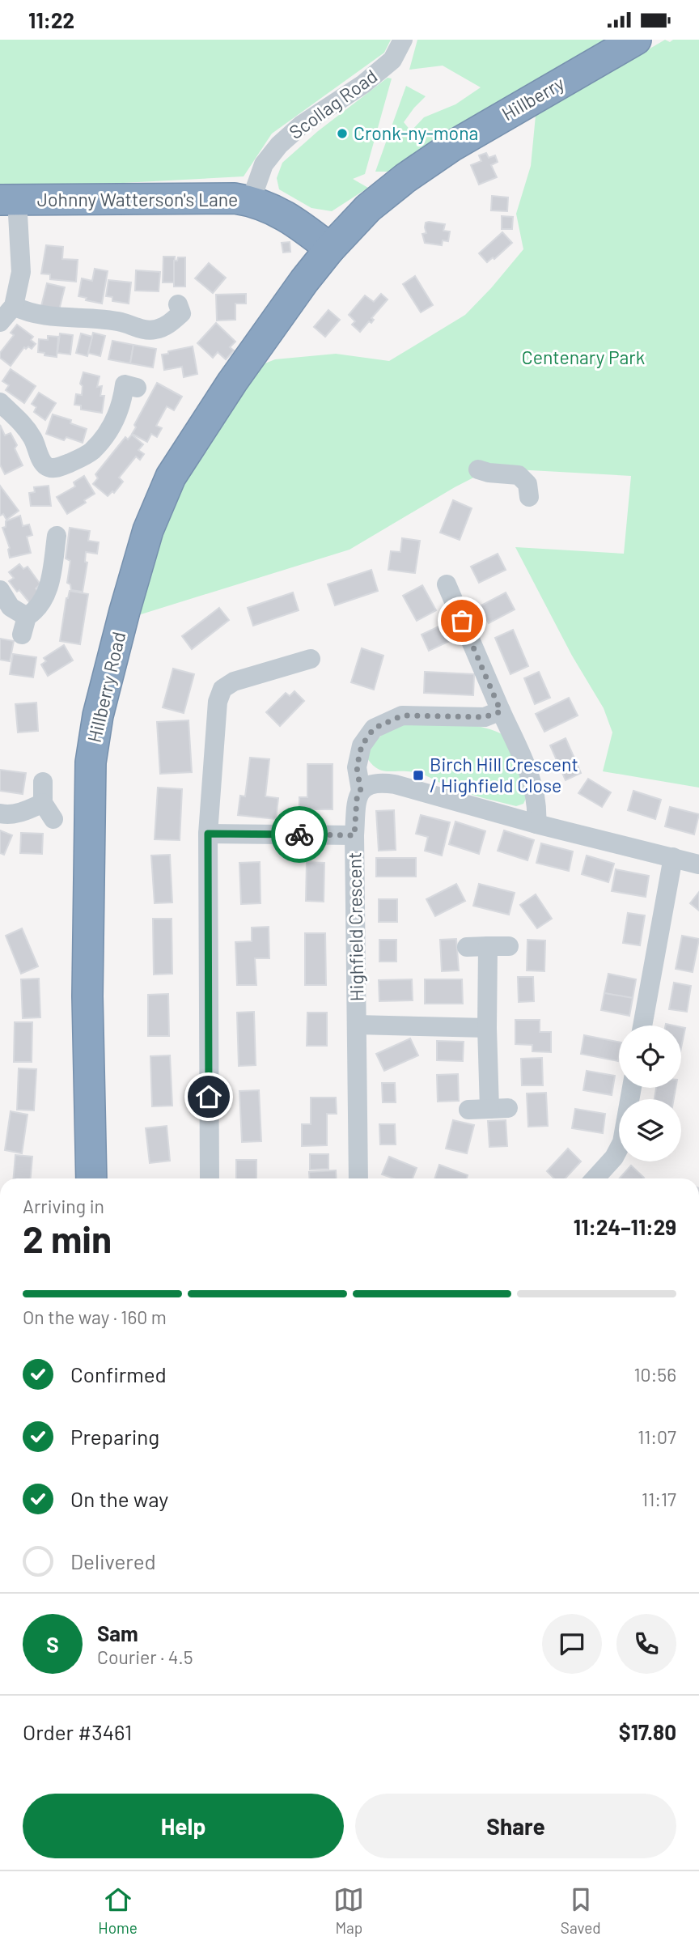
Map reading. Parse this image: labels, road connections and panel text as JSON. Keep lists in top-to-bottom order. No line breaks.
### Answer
{"streets":{"highway":["Hillberry","Johnny Watterson's Lane","Hillberry Road"],"street":["Scollag Road","Highfield Crescent"]},"crossings":[["Hillberry","Johnny Watterson's Lane"],["Hillberry","Hillberry Road"],["Scollag Road","Johnny Watterson's Lane"],["Johnny Watterson's Lane","Hillberry Road"]],"parks":["Centenary Park"],"places":{"other":["Cronk-ny-mona"],"transit":["Birch Hill Crescent / Highfield Close"]},"page":{"status":"11:22","heading":["2 min","Arriving in","11:24–11:29"],"panel":["Sam","Courier · 4.5","Order #3461","$17.80"],"bar":"On the way · 160 m","list":[["Confirmed","10:56"],["Preparing","11:07"],["On the way","11:17"],"Delivered"],"round":"S","buttons":["Help","Share"],"tabs":["Home","Map","Saved"]}}
